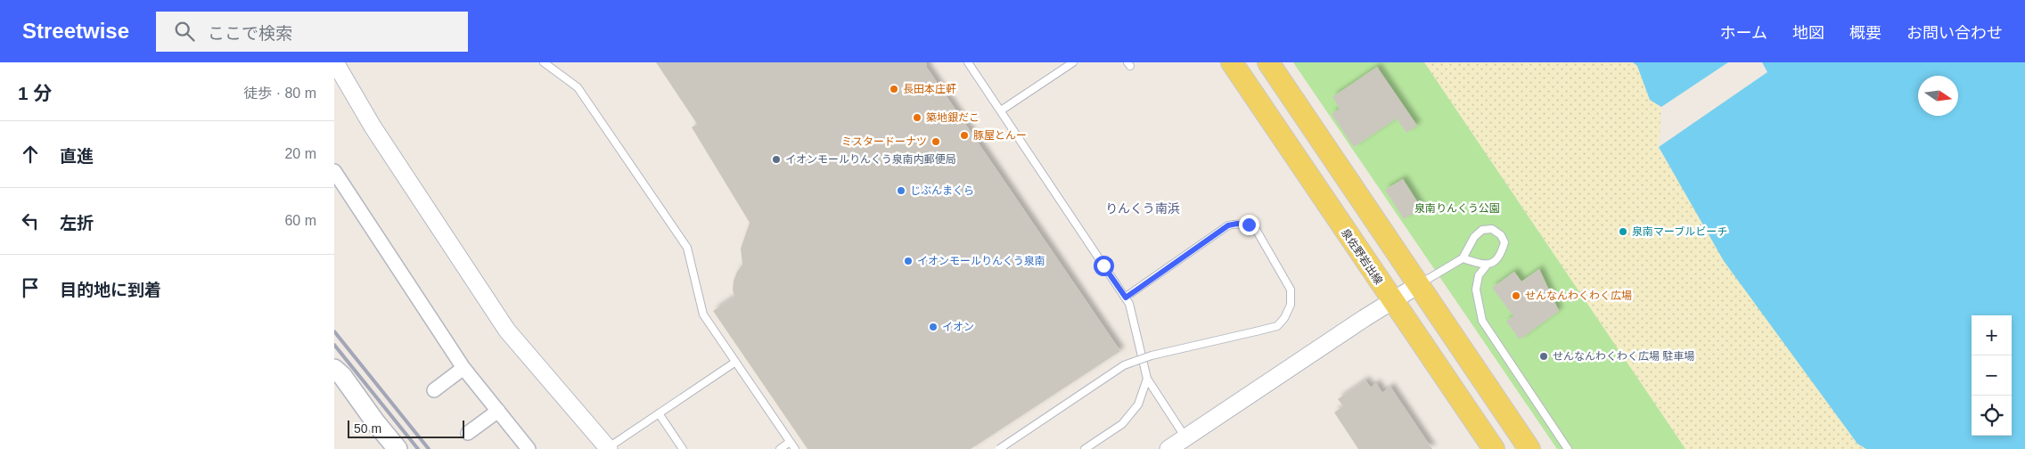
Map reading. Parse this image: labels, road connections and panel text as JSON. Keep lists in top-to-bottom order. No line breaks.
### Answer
{"streets":{"main road":["泉佐野岩出線"]},"districts":["りんくう南浜"],"parks":["泉南りんくう公園"],"places":["長田本庄軒","築地銀だこ","豚屋とんー","ミスタードーナツ","イオンモールりんくう泉南内郵便局","じぶんまくら","泉南マーブルビーチ","イオンモールりんくう泉南","せんなんわくわく広場","イオン","せんなんわくわく広場 駐車場"],"scale_bar":"50 m","north":"right","page":{"header":"Streetwise","search":"ここで検索","nav":["ホーム","地図","概要","お問い合わせ"],"heading":["1 分","徒歩 · 80 m"],"list":[["直進","20 m"],["左折","60 m"],"目的地に到着"],"map_buttons":["+","−"],"scale":"50 m"}}
